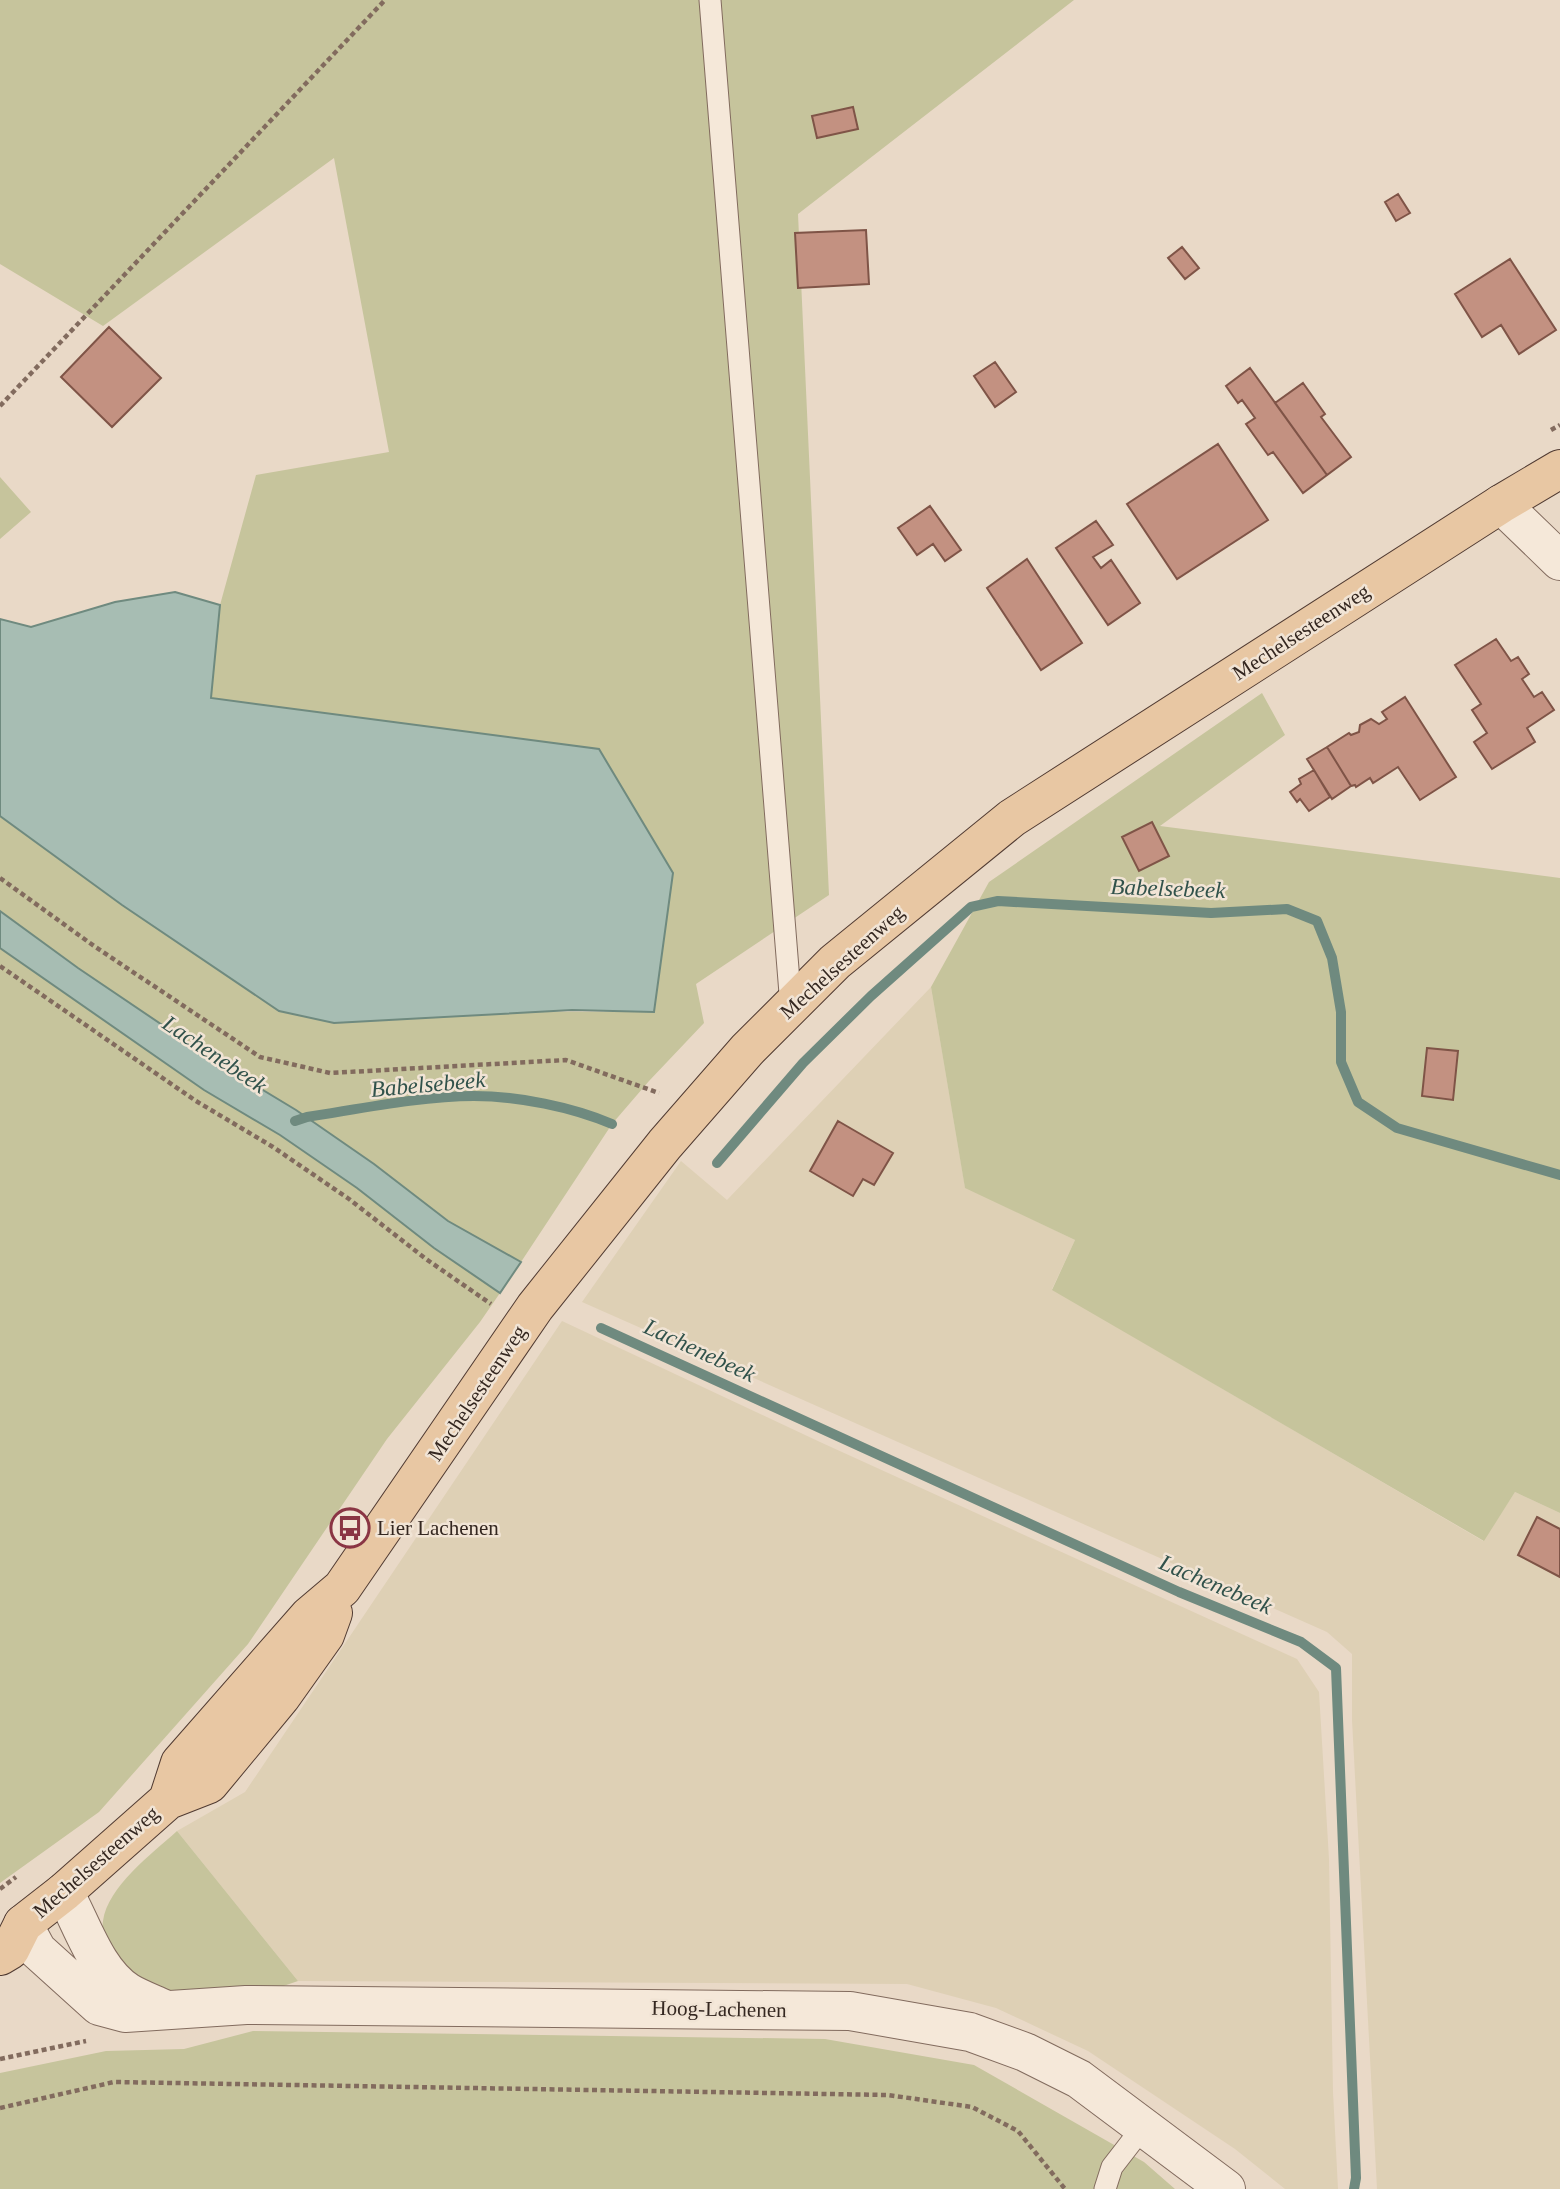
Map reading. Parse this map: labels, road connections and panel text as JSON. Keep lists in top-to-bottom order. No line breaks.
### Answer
{"streets":{"main road":["Mechelsesteenweg"],"street":["Hoog-Lachenen"]},"crossings":[["Mechelsesteenweg","Hoog-Lachenen"]],"water":["Babelsebeek","Lachenebeek"],"places":{"bus stop":["Lier Lachenen"]}}
